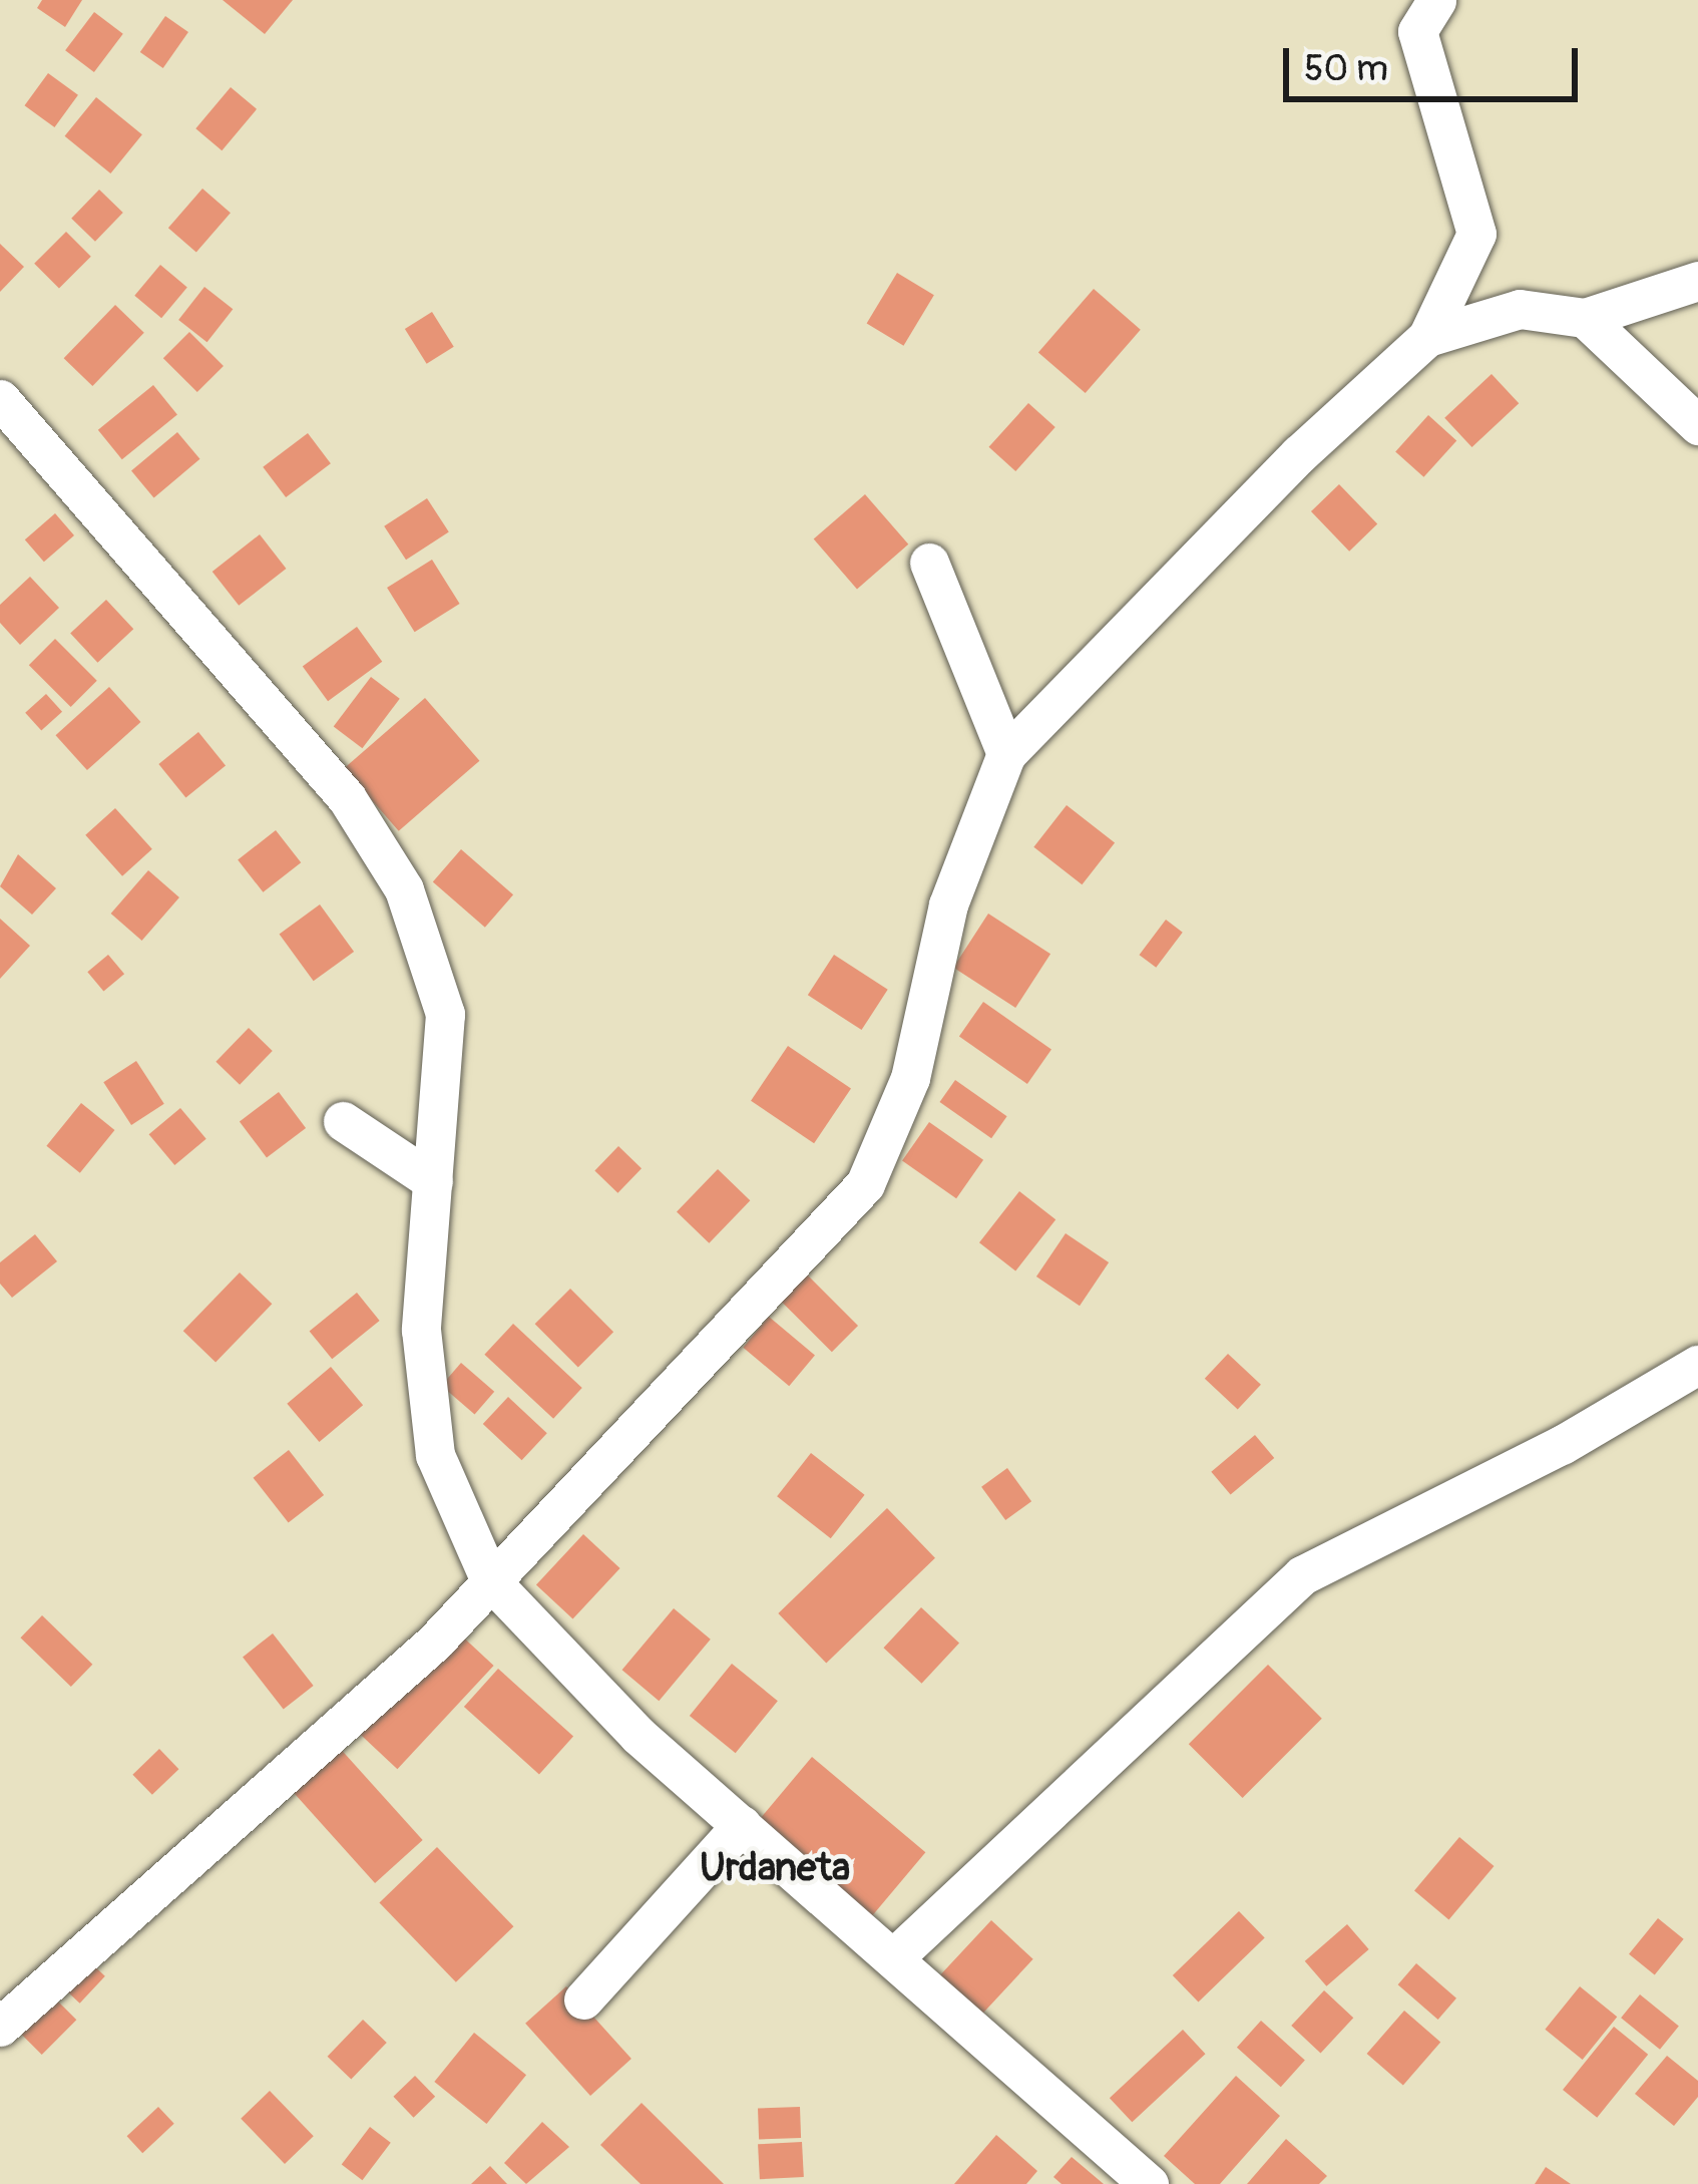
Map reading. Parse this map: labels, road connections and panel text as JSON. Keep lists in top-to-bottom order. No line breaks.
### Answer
{"districts":["Urdaneta"],"scale_bar":"50 m"}
